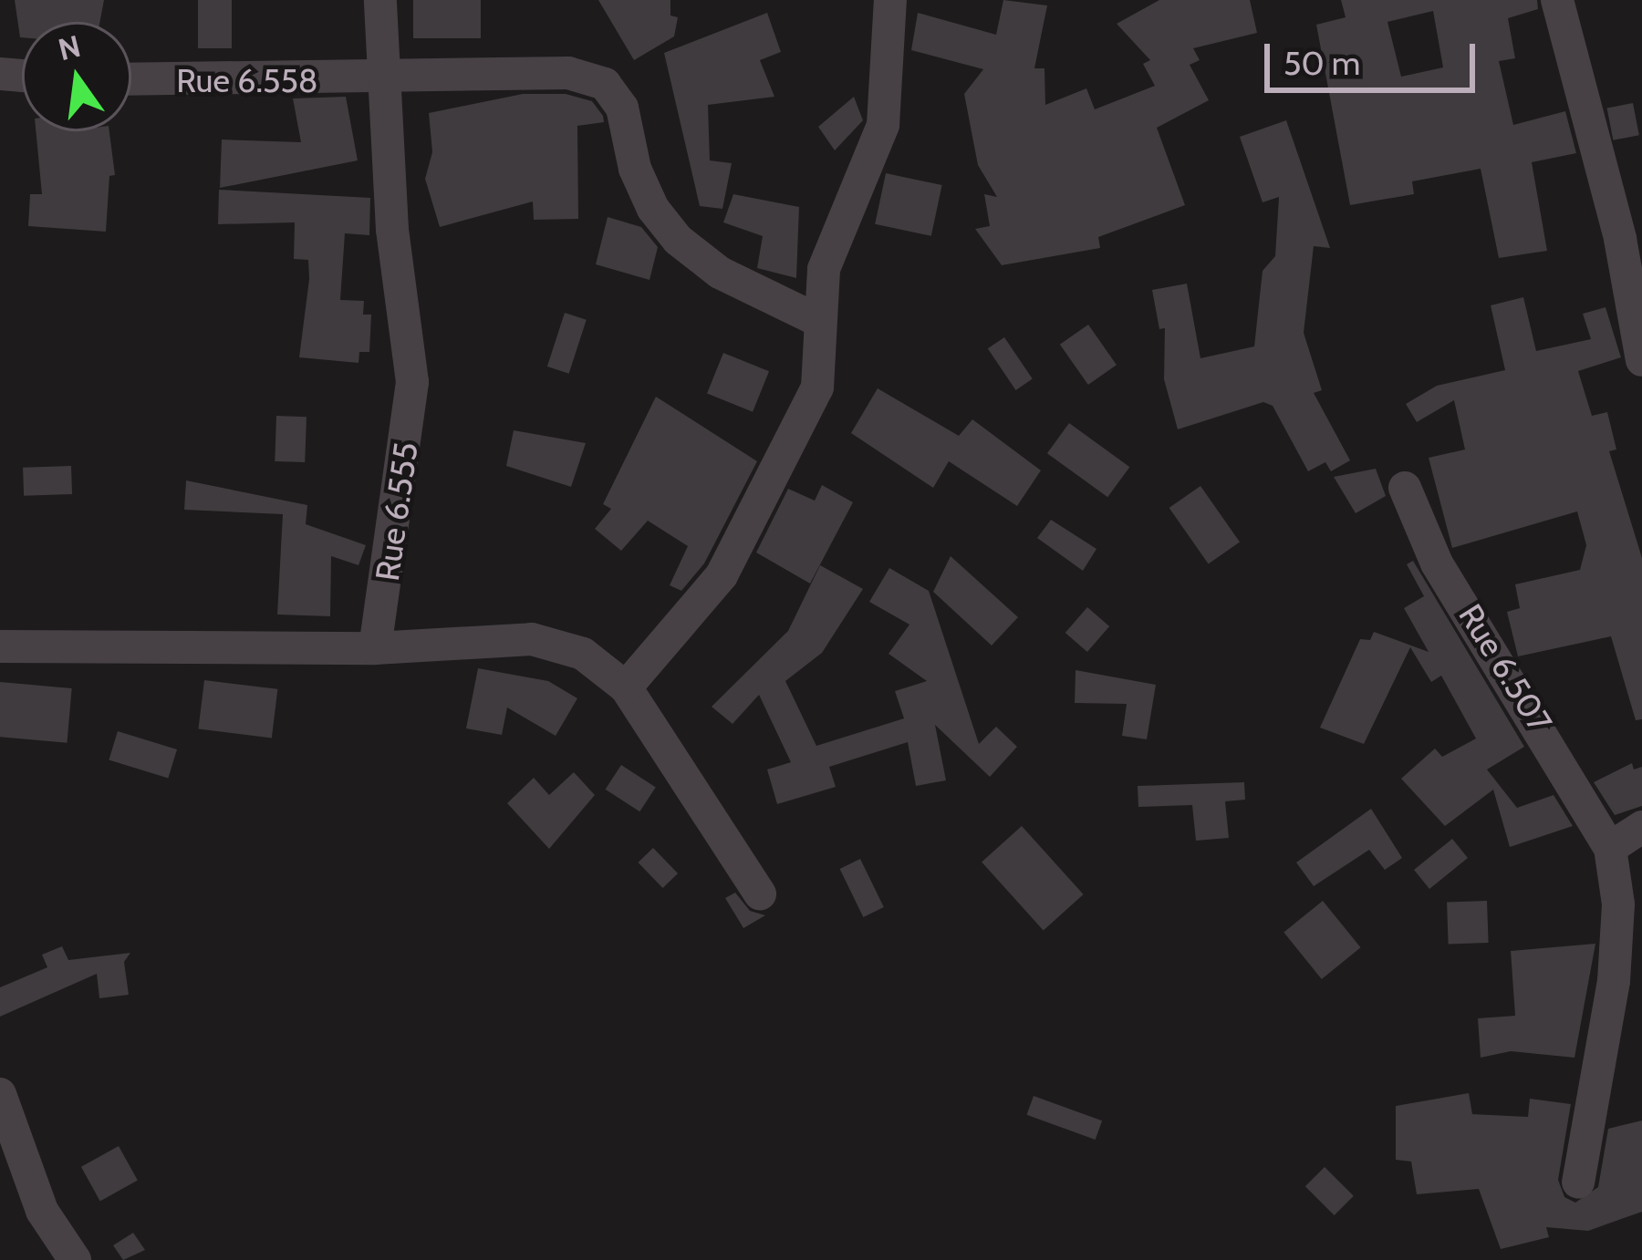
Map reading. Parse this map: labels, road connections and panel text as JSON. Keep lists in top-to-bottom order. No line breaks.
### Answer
{"streets":{"street":["Rue 6.558","Rue 6.555","Rue 6.507"]},"crossings":[["Rue 6.558","Rue 6.555"]],"scale_bar":"50 m","north":"top"}
